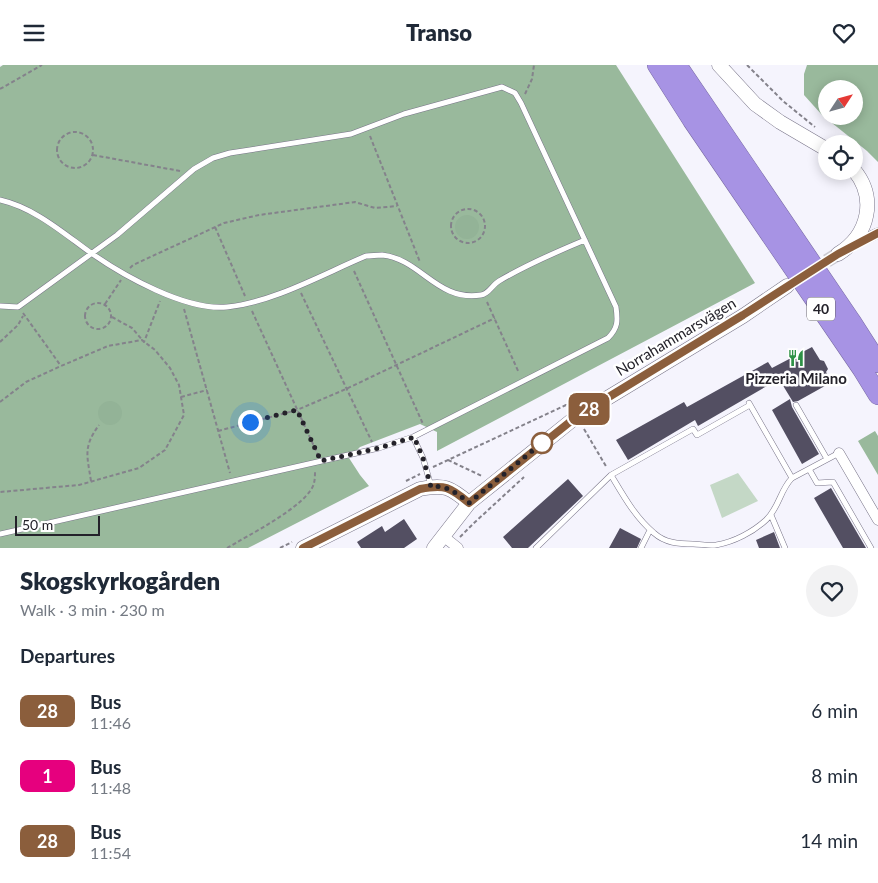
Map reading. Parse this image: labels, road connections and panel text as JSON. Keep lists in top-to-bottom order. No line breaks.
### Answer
{"streets":{"highway":["40"],"street":["Norrahammarsvägen"]},"places":{"restaurant":["Pizzeria Milano"]},"lines":["bus line 28"],"scale_bar":"50 m","north":"top right","page":{"header":"Transo","on_map":"28","scale":"50 m","heading":[["Skogskyrkogården","Walk · 3 min · 230 m"],"Departures"],"list":[{"mark":"28","name":"Bus","note":"11:46","value":"6 min"},{"mark":"1","name":"Bus","note":"11:48","value":"8 min"},{"mark":"28","name":"Bus","note":"11:54","value":"14 min"}]}}
